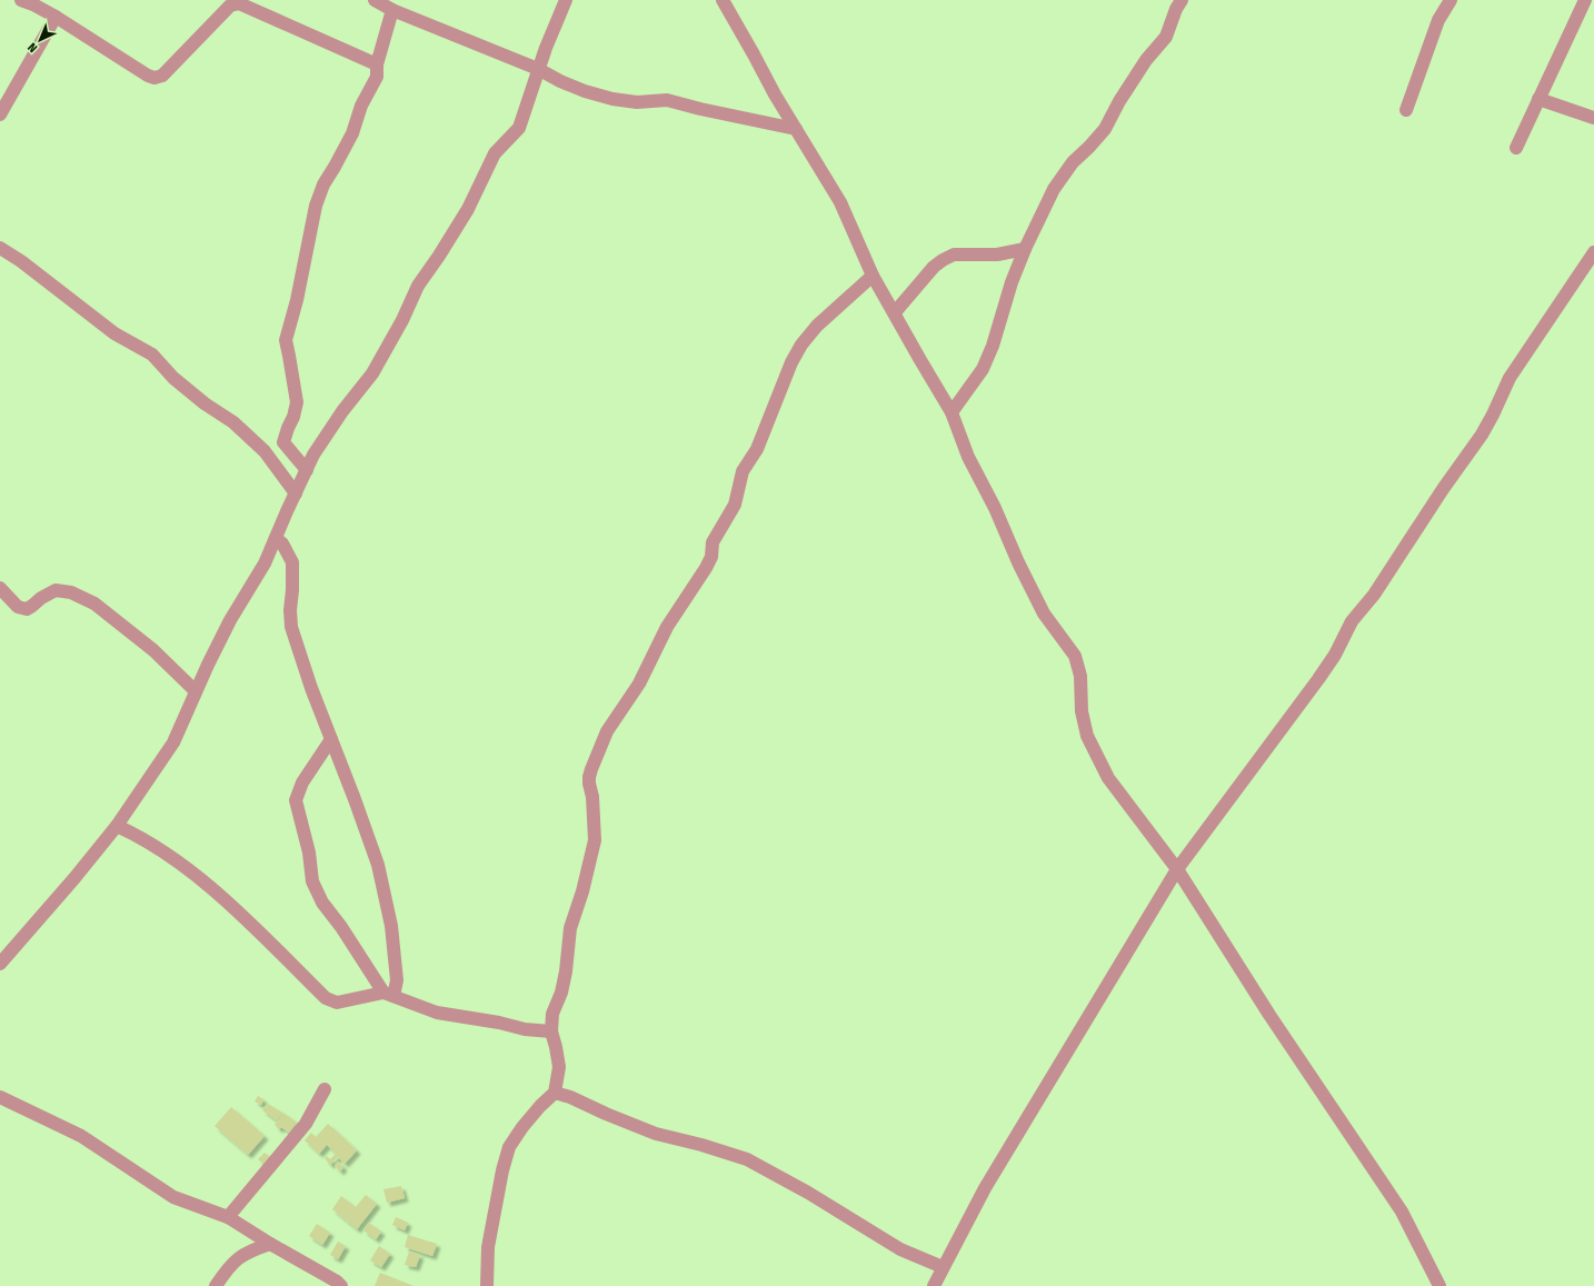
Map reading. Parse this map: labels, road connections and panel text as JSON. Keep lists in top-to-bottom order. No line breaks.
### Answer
{"north":"bottom left"}
